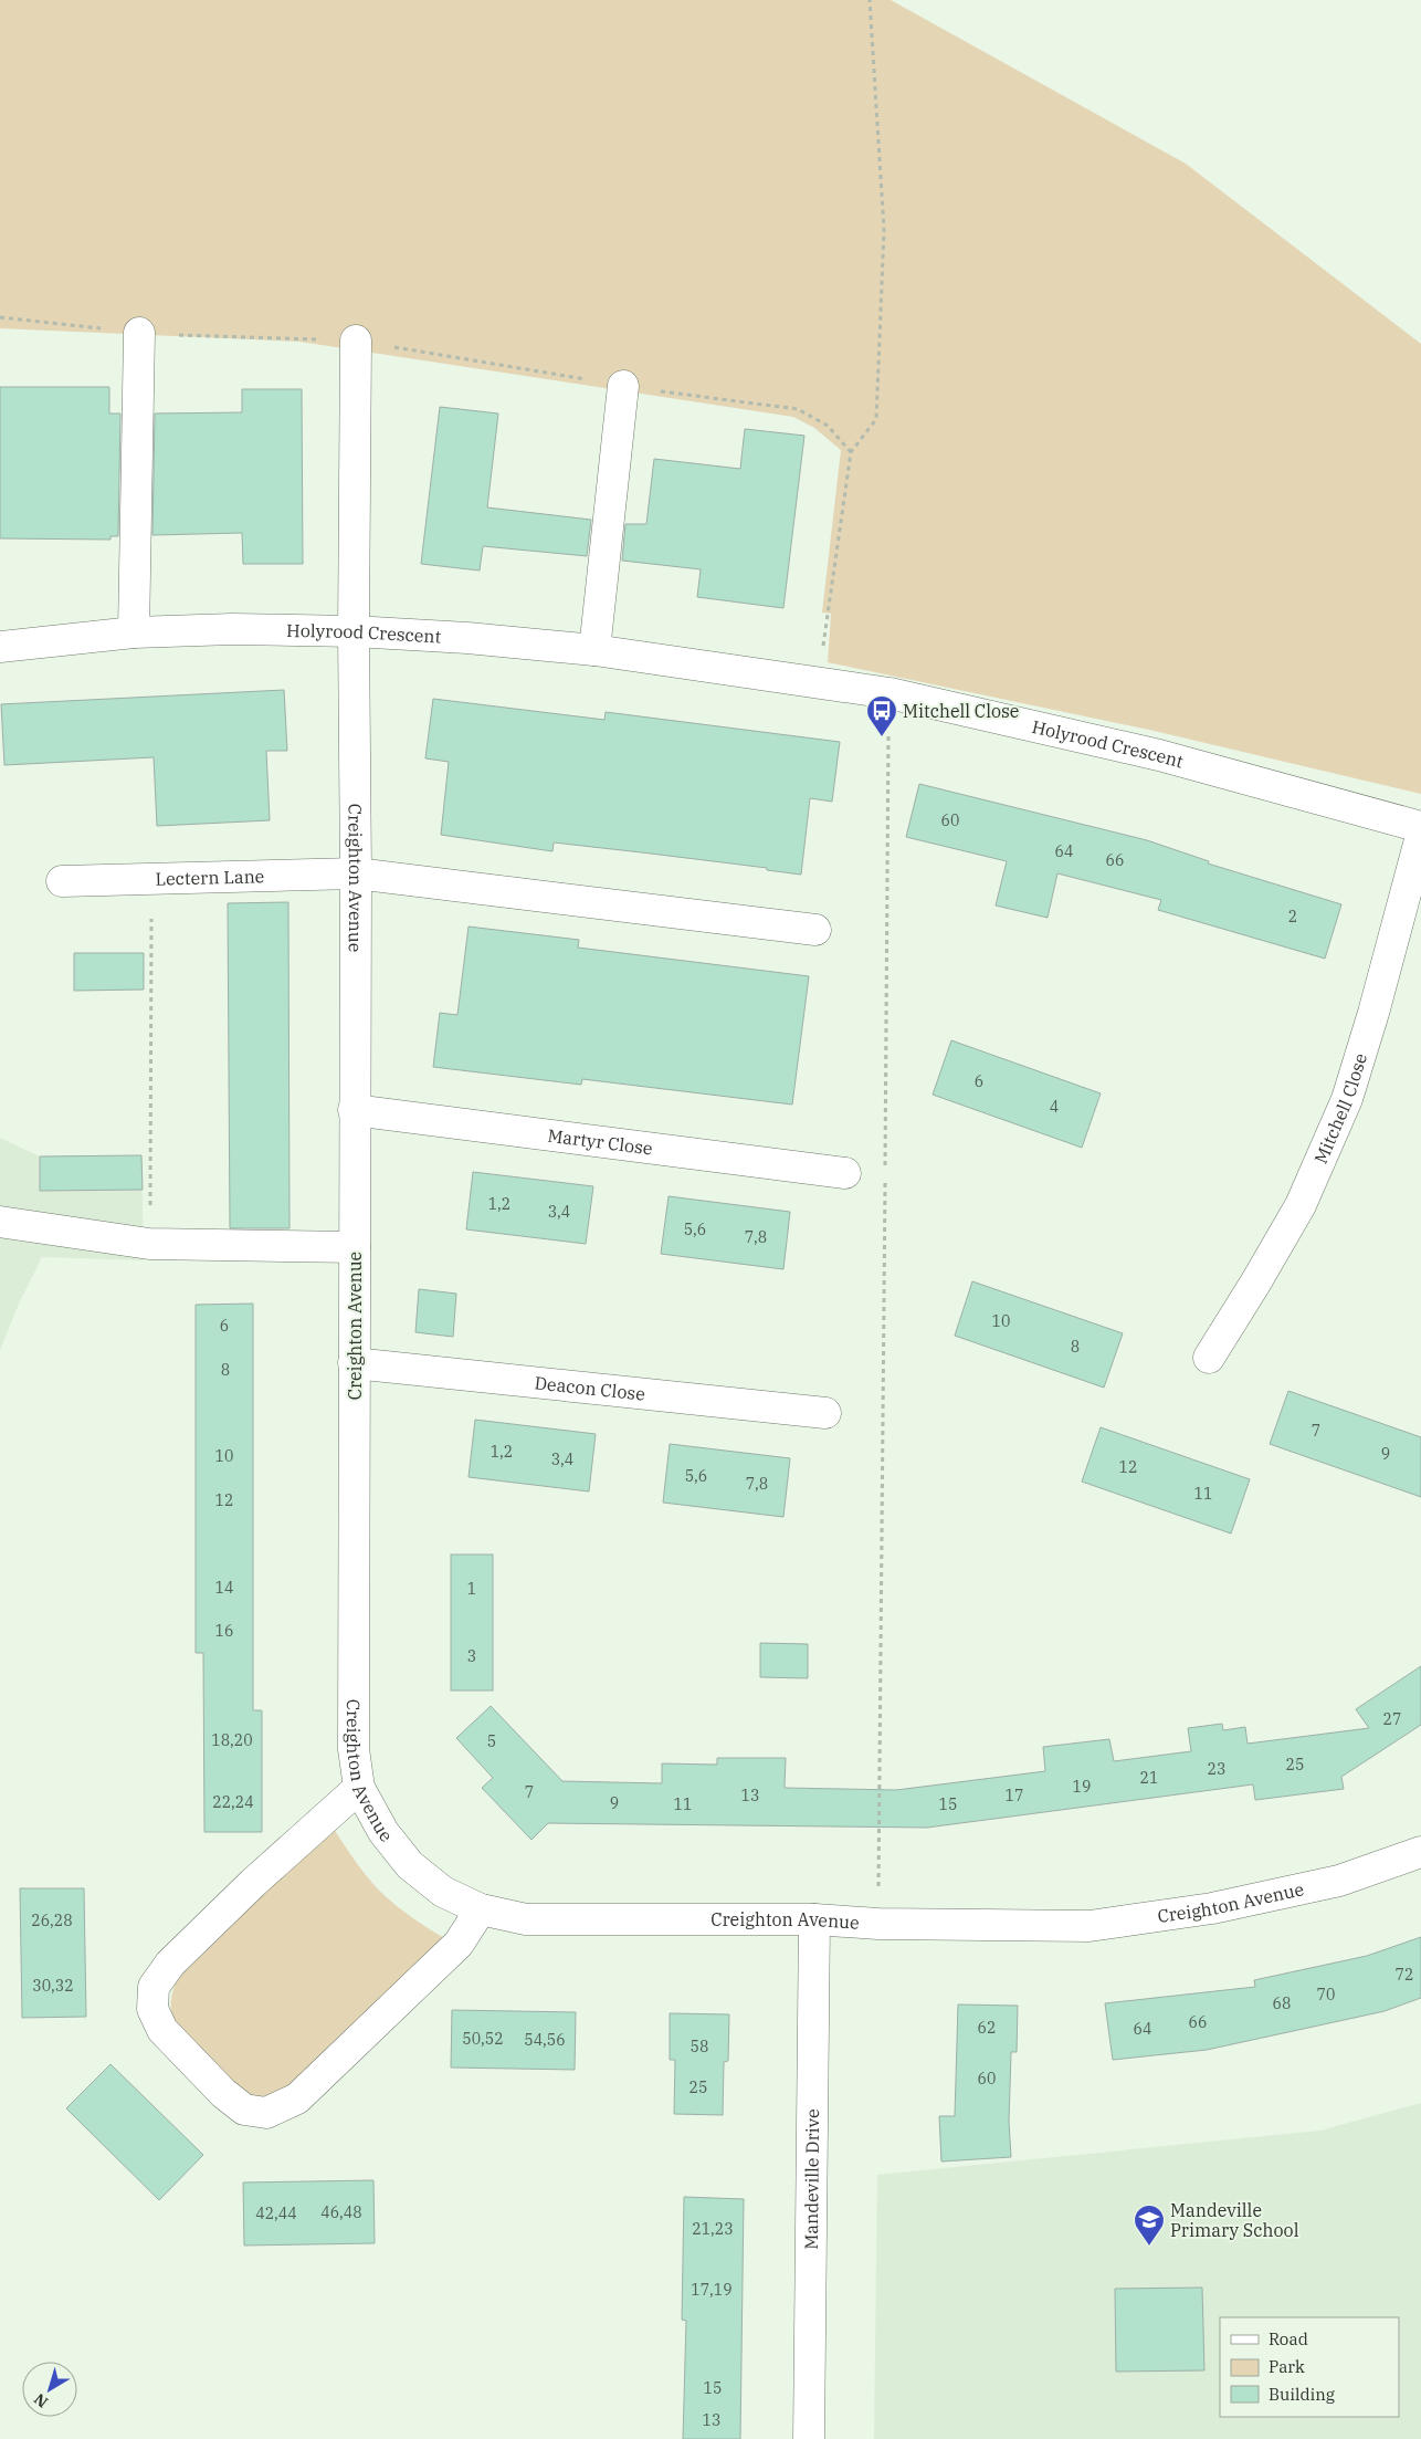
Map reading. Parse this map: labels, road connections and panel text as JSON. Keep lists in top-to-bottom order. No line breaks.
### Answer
{"streets":{"street":["Holyrood Crescent","Lectern Lane","Creighton Avenue","Mitchell Close","Martyr Close","Deacon Close","Mandeville Drive"]},"crossings":[["Holyrood Crescent","Creighton Avenue"],["Lectern Lane","Creighton Avenue"],["Creighton Avenue","Martyr Close"],["Creighton Avenue","Deacon Close"],["Creighton Avenue","Mandeville Drive"]],"places":{"bus stop":["Mitchell Close"],"school or university":["Mandeville Primary School"]},"house_numbers":["60","64","66","2","6","4","1,2","3,4","5,6","7,8","10","6","8","8","7","1,2","9","10","3,4","12","5,6","7,8","11","12","14","1","16","3","27","18,20","5","25","23","21","19","7","13","17","22,24","9","11","15","26,28","72","30,32","70","68","66","62","64","50,52","54,56","58","60","25","46,48","42,44","21,23","17,19","15","13"],"legend":["Road","Park","Building"],"north":"bottom left"}
